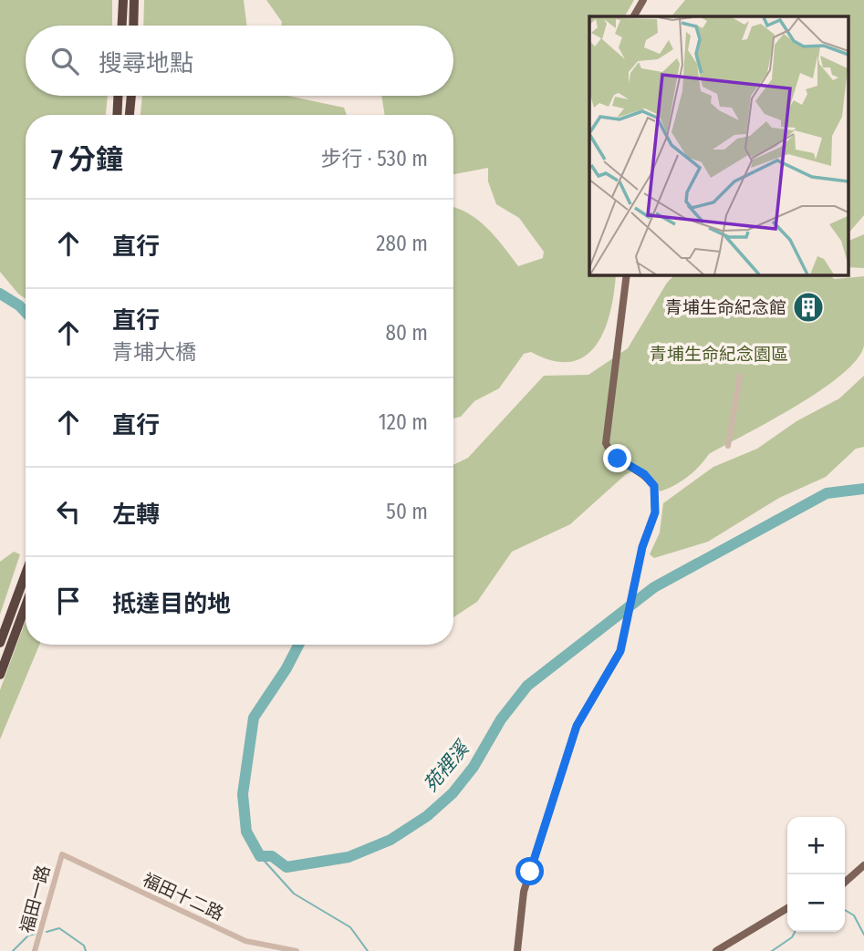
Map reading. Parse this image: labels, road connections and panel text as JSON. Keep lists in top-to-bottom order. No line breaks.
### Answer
{"streets":{"street":["福田十二路","福田一路"]},"crossings":[["福田十二路","福田一路"]],"water":["苑裡溪"],"parks":["青埔生命紀念園區"],"places":{"building":["青埔生命紀念館"]},"page":{"search":"搜尋地點","heading":["7 分鐘","步行 · 530 m"],"list":[["直行","280 m"],["直行","青埔大橋","80 m"],["直行","120 m"],["左轉","50 m"],"抵達目的地"],"map_buttons":["+","−"]}}
